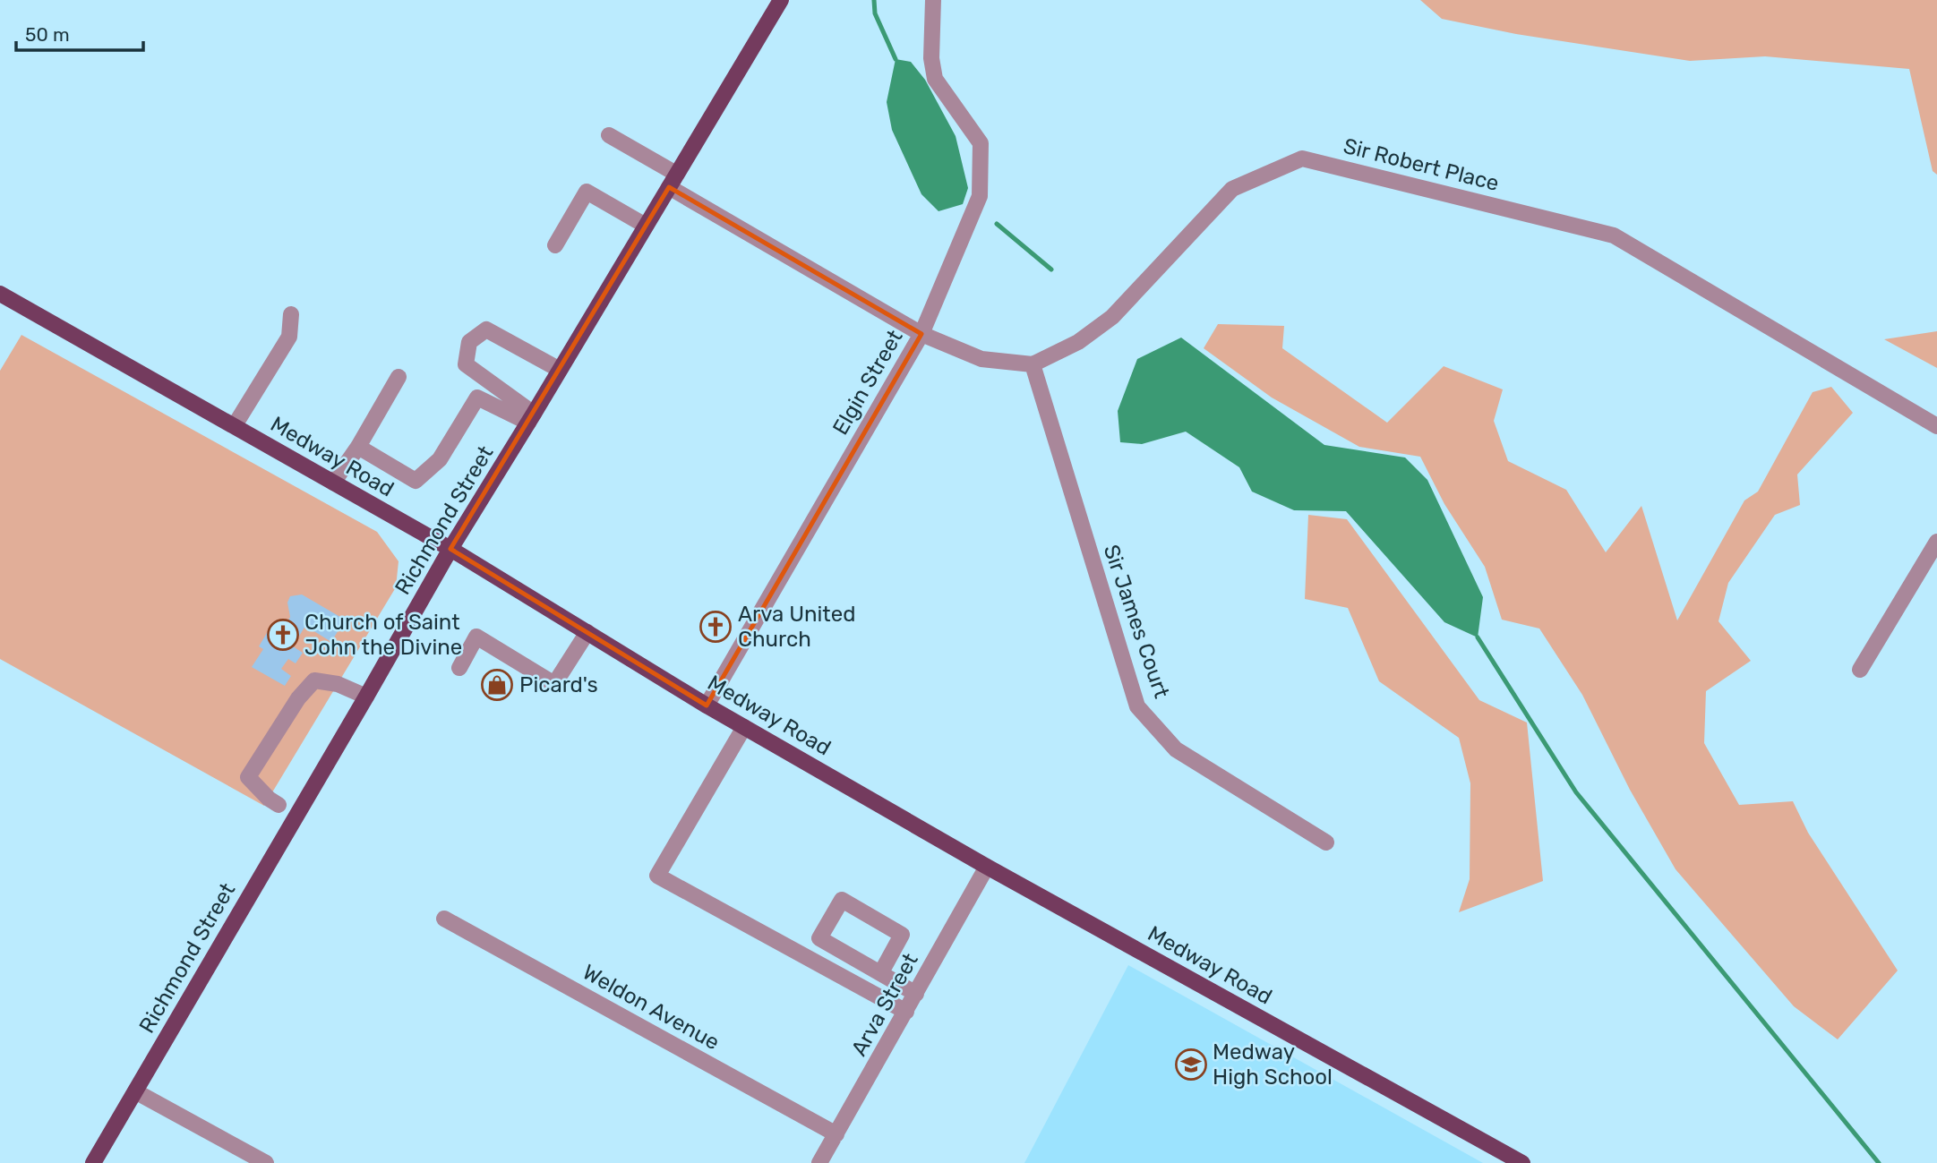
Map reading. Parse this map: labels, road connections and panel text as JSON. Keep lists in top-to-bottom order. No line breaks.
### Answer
{"streets":{"main road":["Medway Road","Richmond Street"],"street":["Sir Robert Place","Elgin Street","Sir James Court","Arva Street","Weldon Avenue"]},"crossings":[["Sir Robert Place","Sir James Court"],["Elgin Street","Medway Road"],["Elgin Street","Richmond Street"],["Medway Road","Richmond Street"],["Medway Road","Arva Street"],["Arva Street","Weldon Avenue"]],"places":{"church":["Arva United Church","Church of Saint John the Divine"],"shop":["Picard's"],"school or university":["Medway High School"]},"scale_bar":"50 m"}
